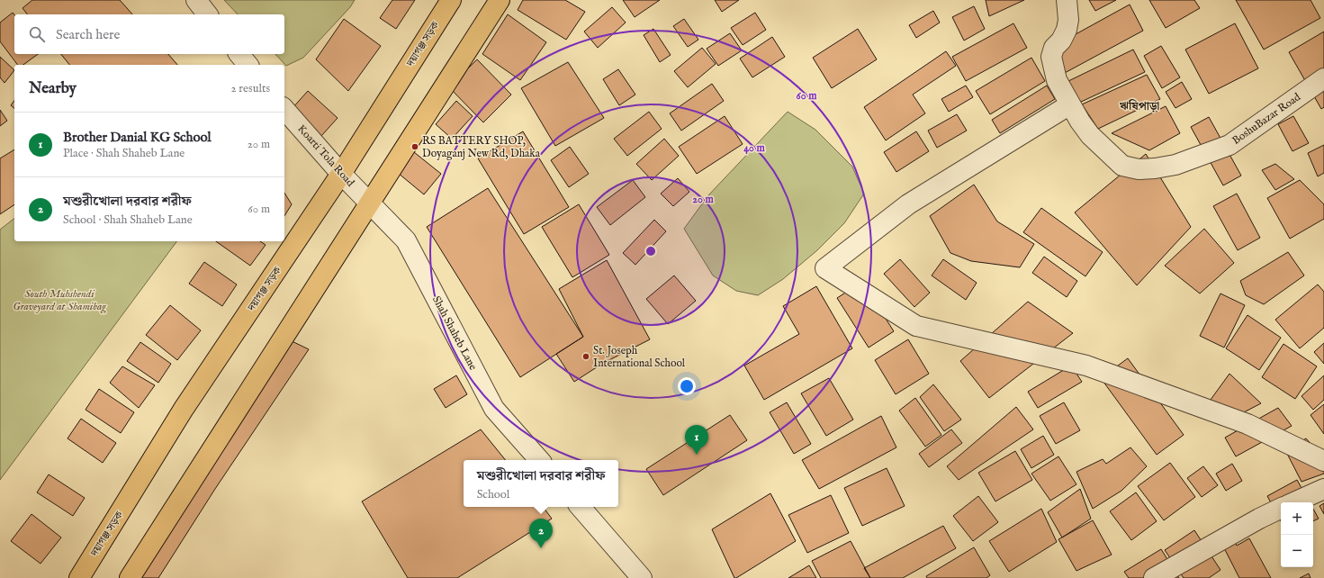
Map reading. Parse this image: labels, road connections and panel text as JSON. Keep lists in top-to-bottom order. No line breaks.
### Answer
{"streets":{"main road":["দয়াগঞ্জ সড়ক"],"street":["BoshuBazar Road","Koarti Tola Road","Shah Shaheb Lane"]},"crossings":[["দয়াগঞ্জ সড়ক","Koarti Tola Road"],["Koarti Tola Road","Shah Shaheb Lane"]],"districts":["ঋষিপাড়া"],"parks":["South Muhshendi Graveyard at Shamibag"],"places":["RS BATTERY SHOP, Doyaganj New Rd, Dhaka","St. Joseph International School"],"page":{"search":"Search here","heading":["Nearby","2 results"],"list":[{"mark":"1","name":"Brother Danial KG School","note":"Place · Shah Shaheb Lane","value":"20 m"},{"mark":"2","name":"মশুরীখোলা দরবার শরীফ","note":"School · Shah Shaheb Lane","value":"60 m"}],"pins":["1","2"],"popup":["মশুরীখোলা দরবার শরীফ","School"],"map_buttons":["+","−"]},"rings":["60 m","40 m","20 m"]}
